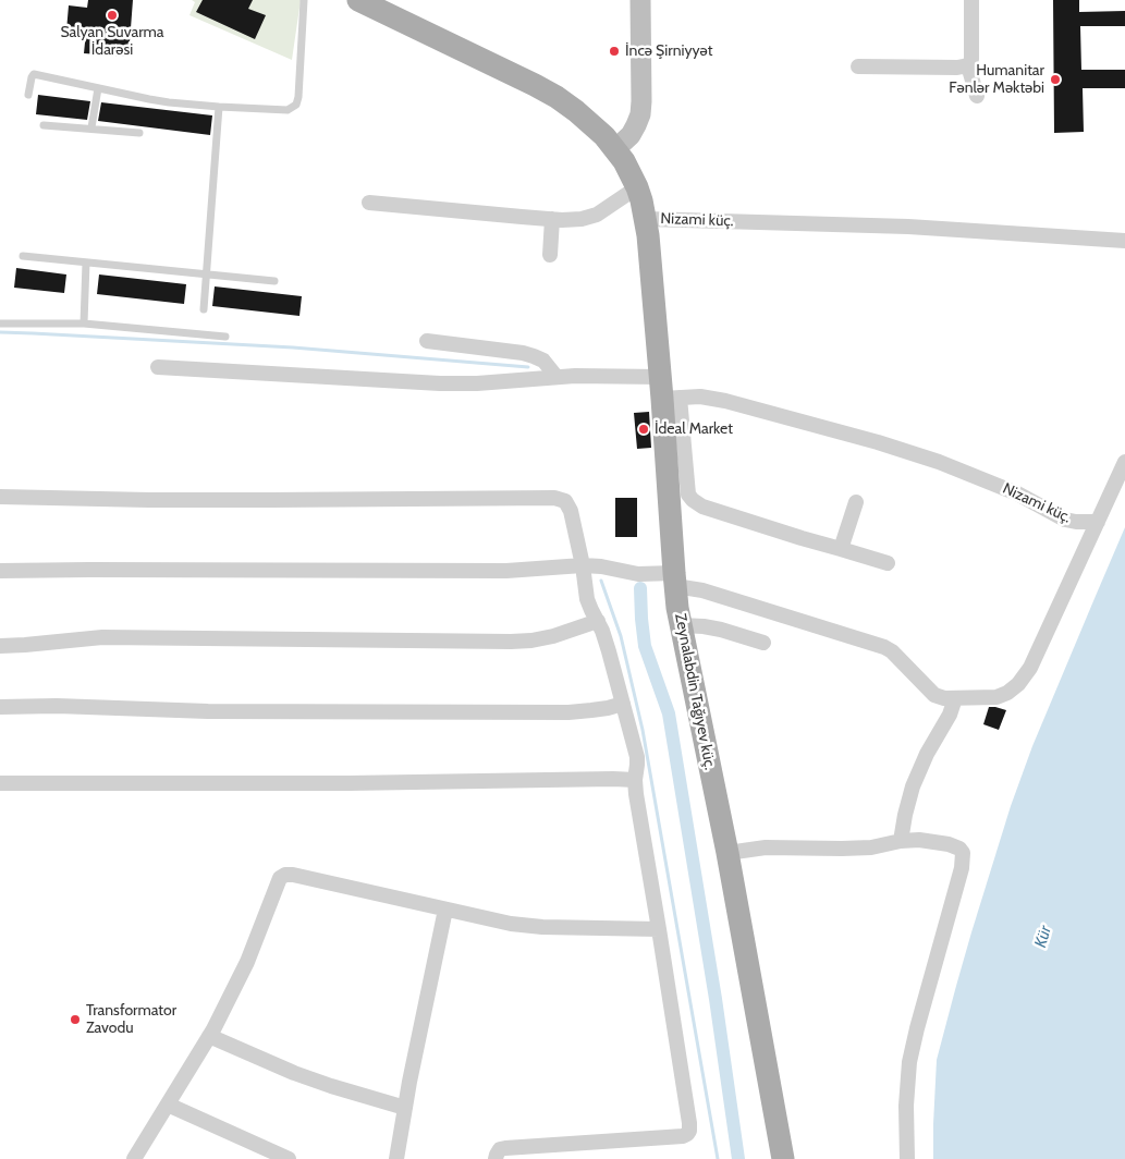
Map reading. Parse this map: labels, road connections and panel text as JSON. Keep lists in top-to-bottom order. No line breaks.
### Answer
{"streets":{"main road":["Nizami küç.","Zeynalabdin Tağıyev küç."]},"crossings":[["Nizami küç.","Zeynalabdin Tağıyev küç."]],"water":["Kür"],"places":["Salyan Suvarma İdarəsi","İncə Şirniyyət","Humanitar Fənlər Məktəbi","İdeal Market","Transformator Zavodu"]}
